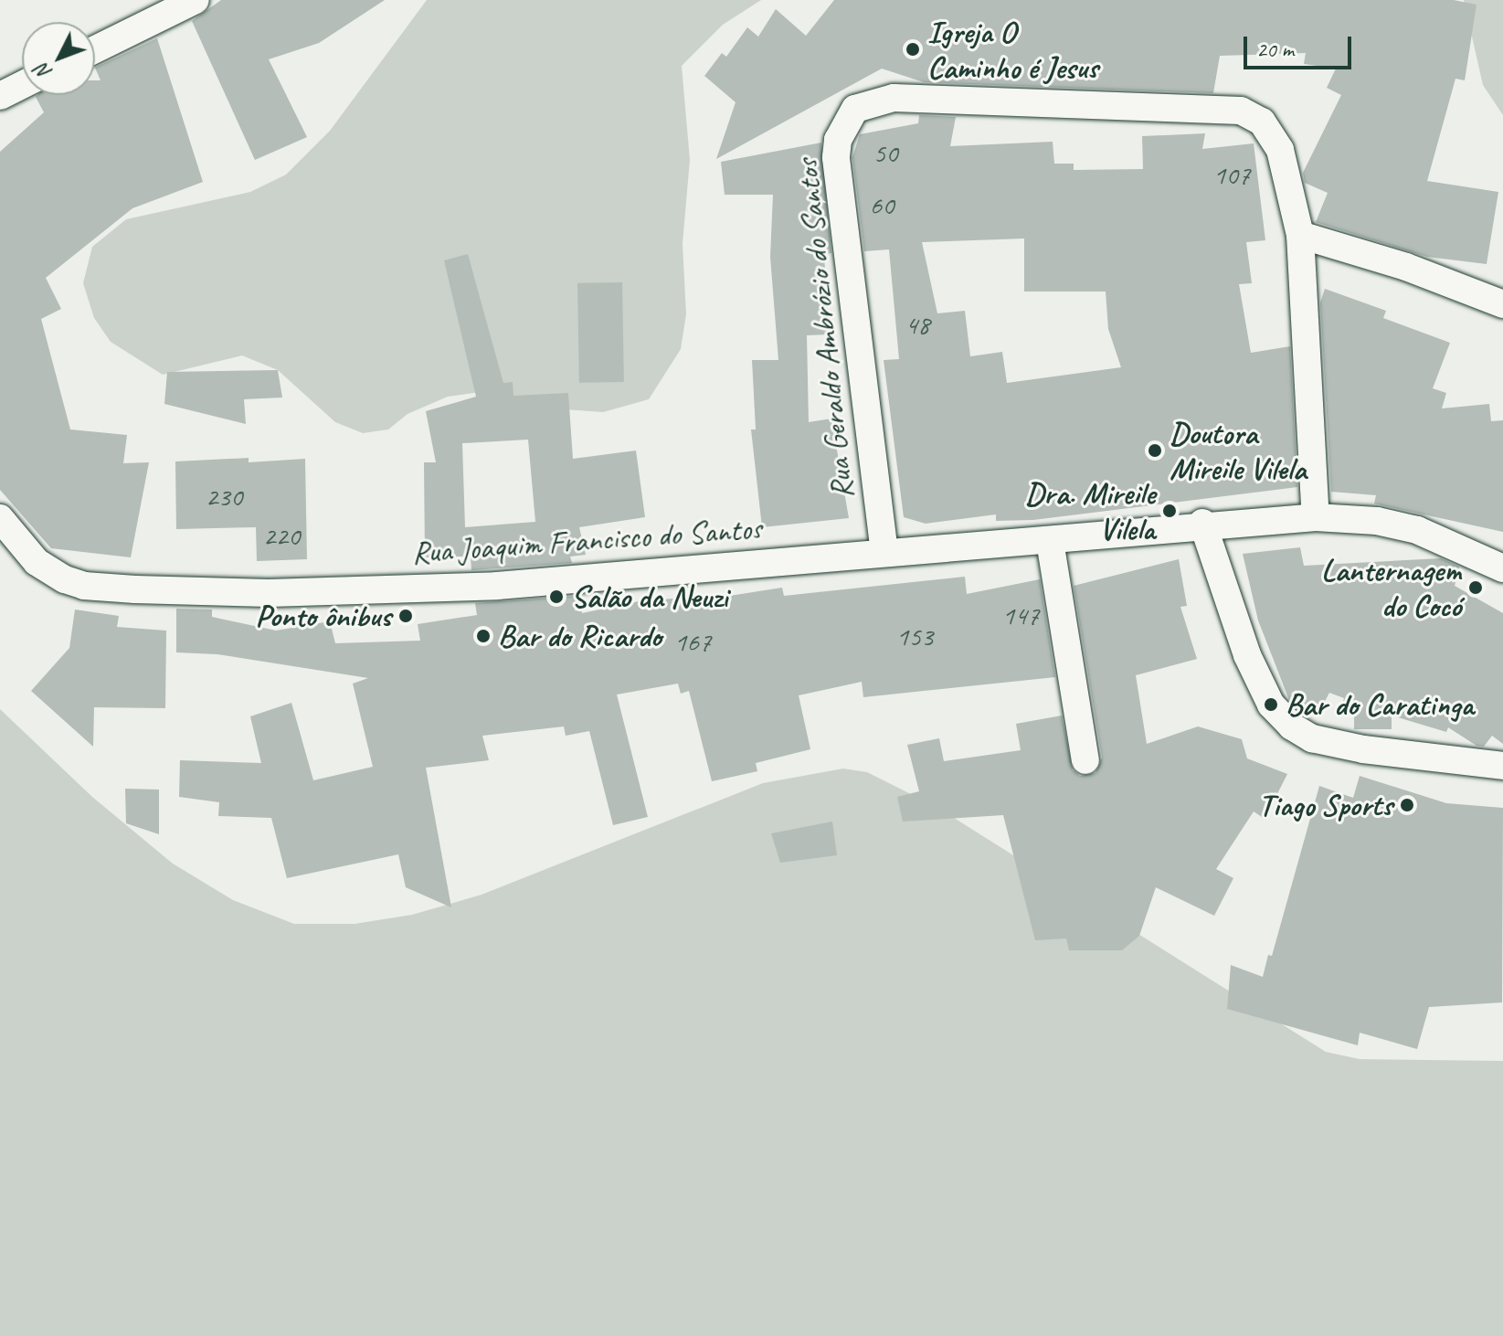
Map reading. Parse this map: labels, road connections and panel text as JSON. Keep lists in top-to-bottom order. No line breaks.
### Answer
{"streets":{"street":["Rua Geraldo Ambrózio do Santos","Rua Joaquim Francisco do Santos"]},"crossings":[["Rua Geraldo Ambrózio do Santos","Rua Joaquim Francisco do Santos"]],"places":["Igreja O Caminho é Jesus","Doutora Mireile Vilela","Dra. Mireile Vilela","Lanternagem do Cocó","Salão da Neuzi","Ponto ônibus","Bar do Ricardo","Bar do Caratinga","Tiago Sports"],"house_numbers":["50","107","60","48","230","220","147","153","167"],"scale_bar":"20 m","north":"bottom left"}
